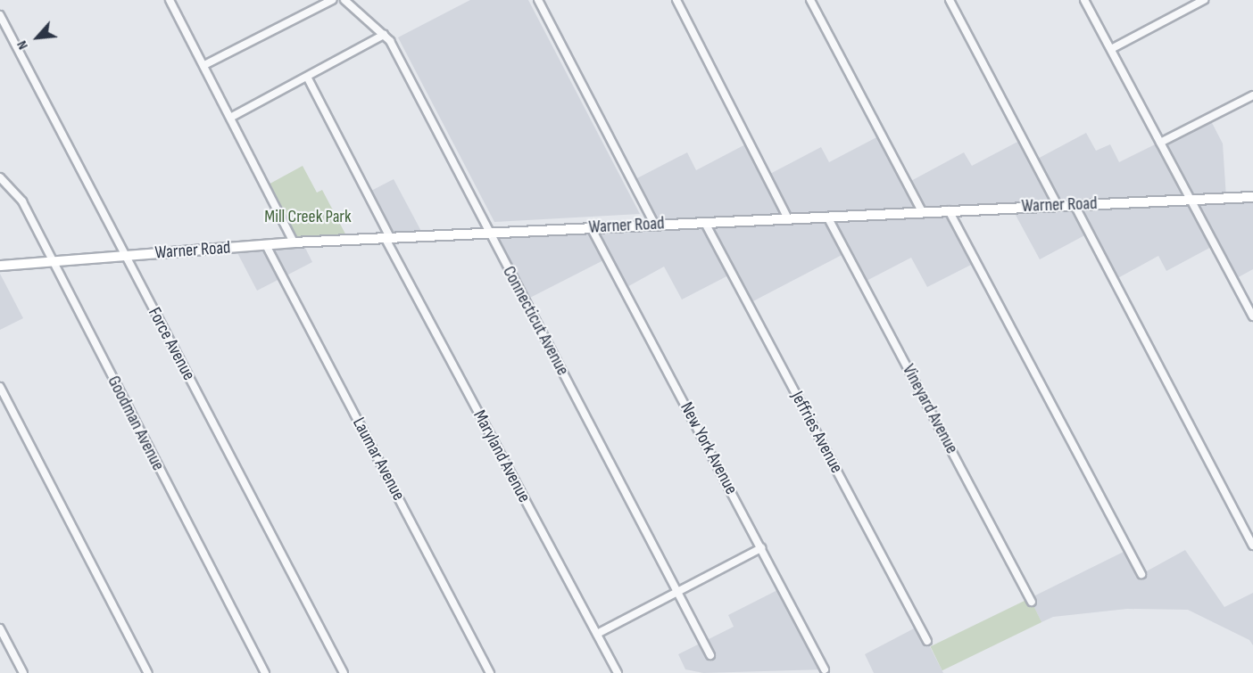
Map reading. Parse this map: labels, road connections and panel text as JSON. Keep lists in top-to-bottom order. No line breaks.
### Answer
{"streets":{"main road":["Warner Road"],"street":["Connecticut Avenue","Force Avenue","Vineyard Avenue","Goodman Avenue","Jeffries Avenue","New York Avenue","Maryland Avenue","Laumar Avenue"]},"crossings":[["Warner Road","Connecticut Avenue"],["Warner Road","Force Avenue"],["Warner Road","Vineyard Avenue"],["Warner Road","Goodman Avenue"],["Warner Road","Jeffries Avenue"],["Warner Road","New York Avenue"],["Warner Road","Maryland Avenue"],["Warner Road","Laumar Avenue"]],"parks":["Mill Creek Park"],"north":"bottom left"}
